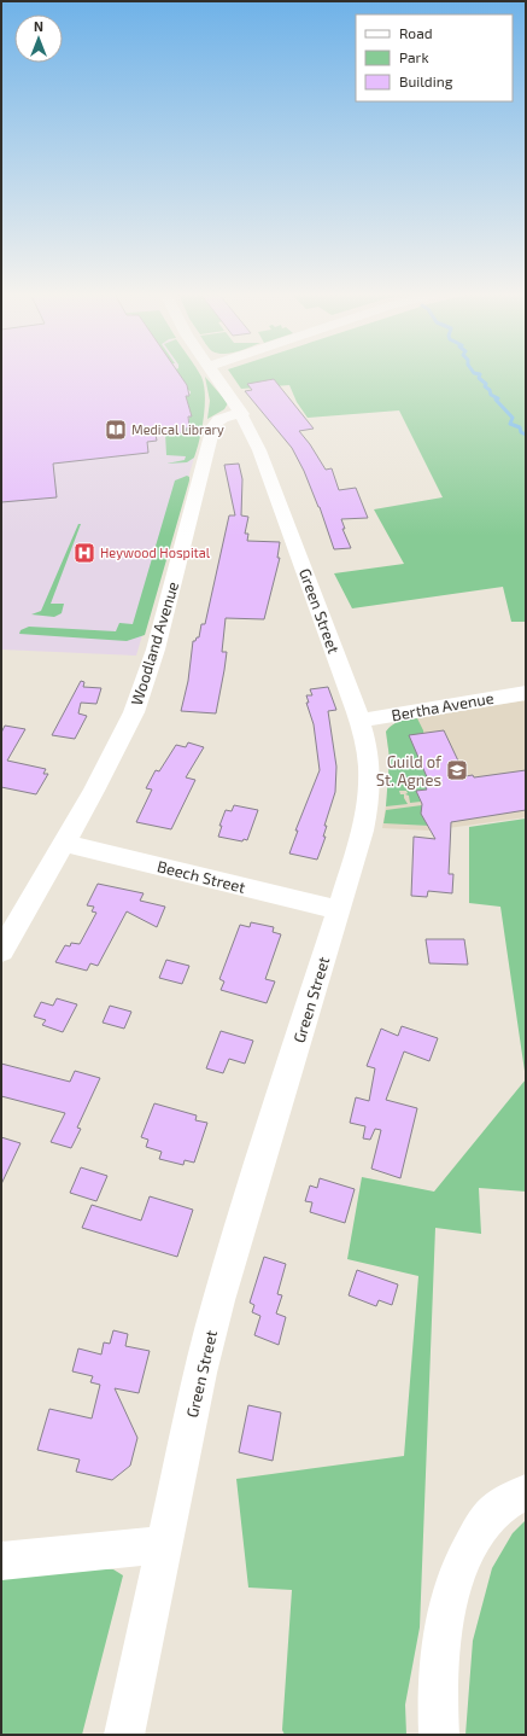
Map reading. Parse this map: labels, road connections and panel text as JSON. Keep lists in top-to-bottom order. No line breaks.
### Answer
{"streets":{"street":["Green Street","Woodland Avenue","Bertha Avenue","Beech Street"]},"crossings":[["Green Street","Woodland Avenue"],["Green Street","Bertha Avenue"],["Green Street","Beech Street"],["Woodland Avenue","Beech Street"]],"places":{"library":["Medical Library"],"hospital":["Heywood Hospital"],"school or university":["Guild of St. Agnes"]},"legend":["Road","Park","Building"],"north":"top"}
